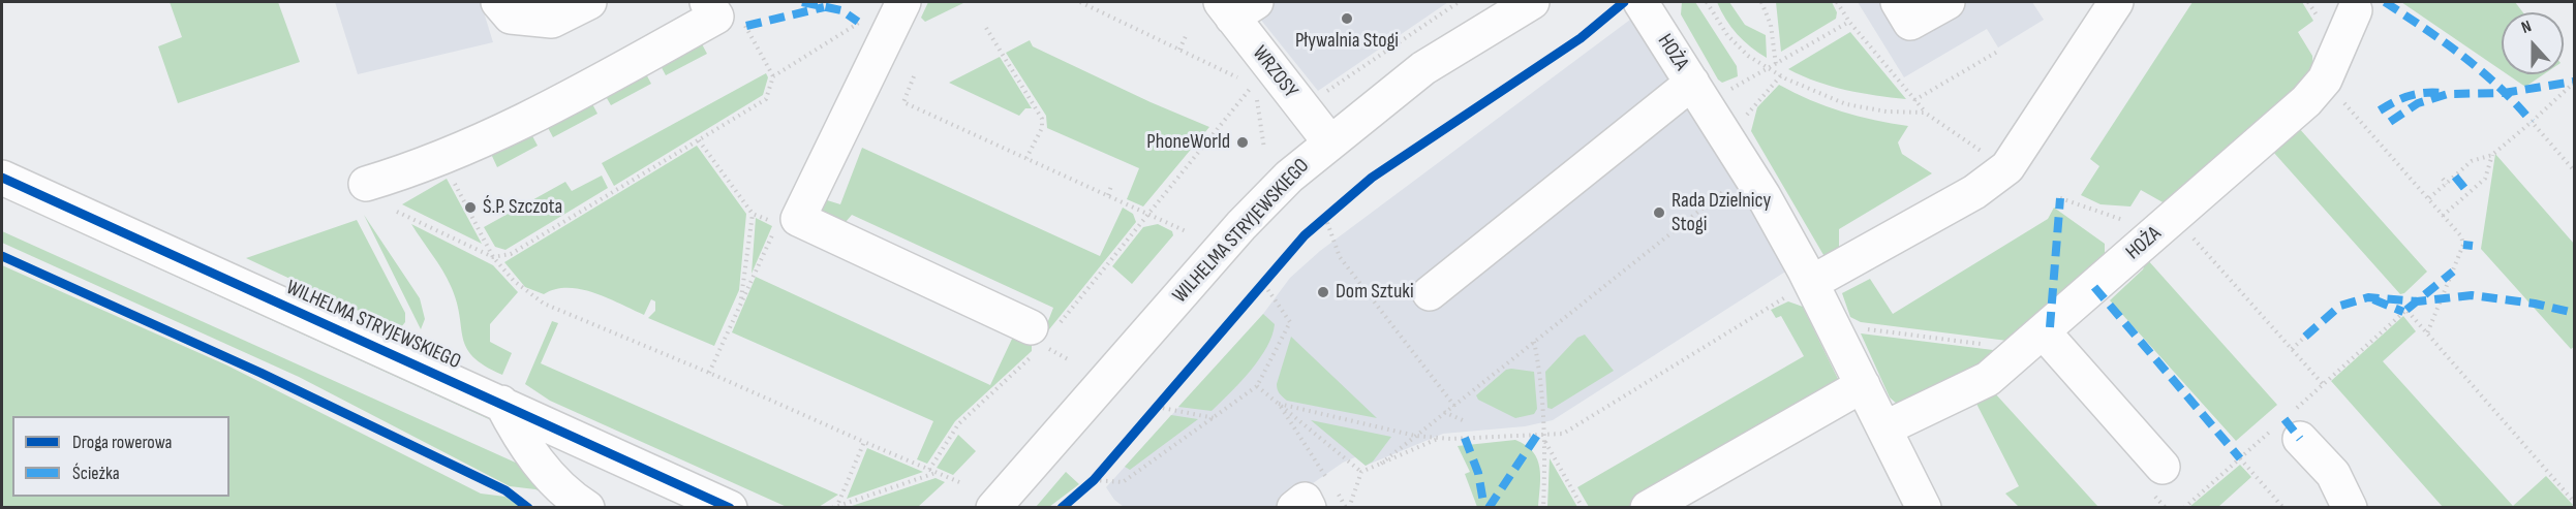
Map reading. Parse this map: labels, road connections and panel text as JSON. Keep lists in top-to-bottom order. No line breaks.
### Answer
{"streets":{"street":["HOŻA","WRZOSY","WILHELMA STRYJEWSKIEGO"]},"crossings":[["WRZOSY","WILHELMA STRYJEWSKIEGO"]],"places":["Pływalnia Stogi","PhoneWorld","Ś.P. Szczota","Rada Dzielnicy Stogi","Dom Sztuki"],"legend":["Droga rowerowa","Ścieżka"],"north":"top"}
